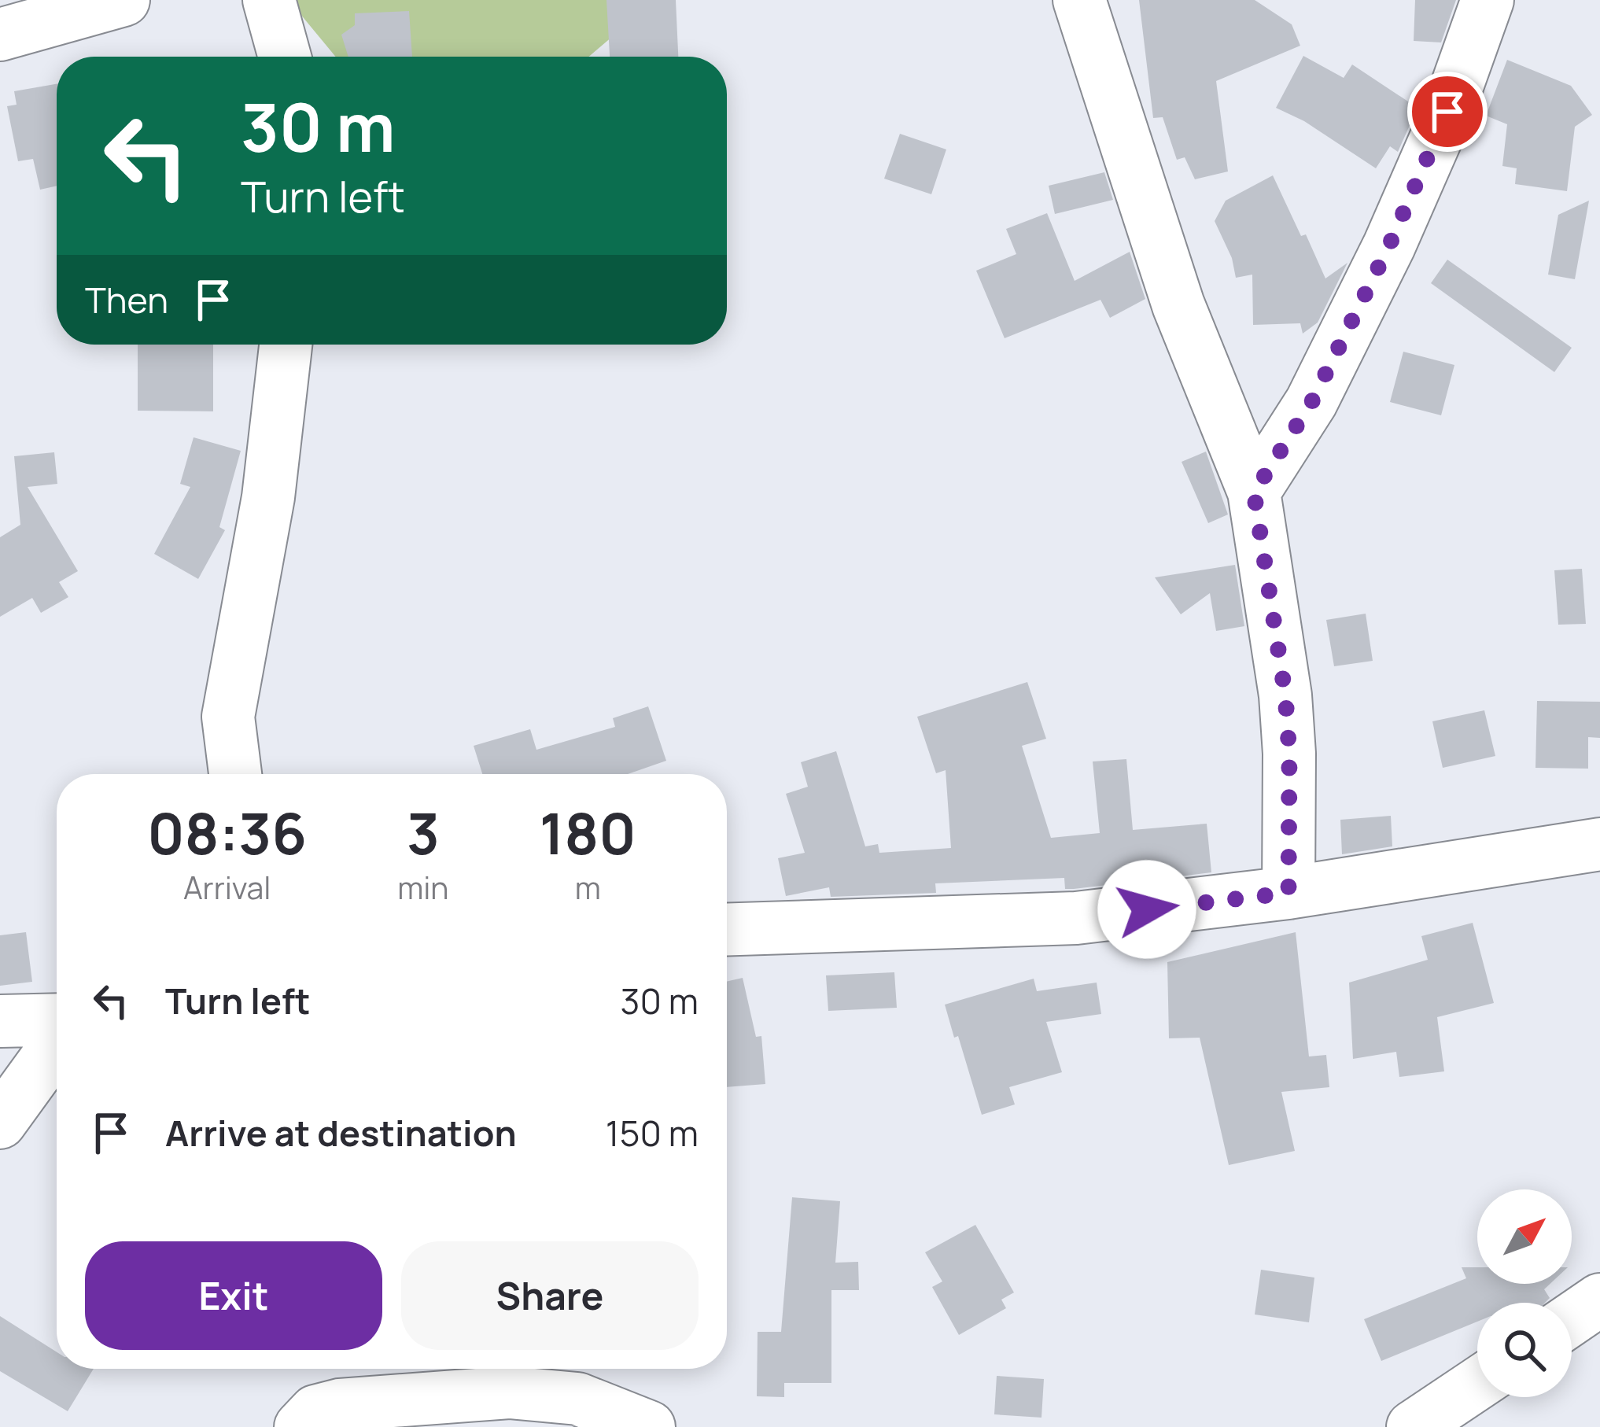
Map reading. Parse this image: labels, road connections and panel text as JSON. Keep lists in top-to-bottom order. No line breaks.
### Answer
{"north":"top right","page":{"turn":["30 m","Turn left"],"then":"Then","eta":["08:36","Arrival","3","min","180","m"],"list":[{"name":"Turn left","value":"30 m"},{"name":"Arrive at destination","value":"150 m"}],"buttons":["Exit","Share"]}}
